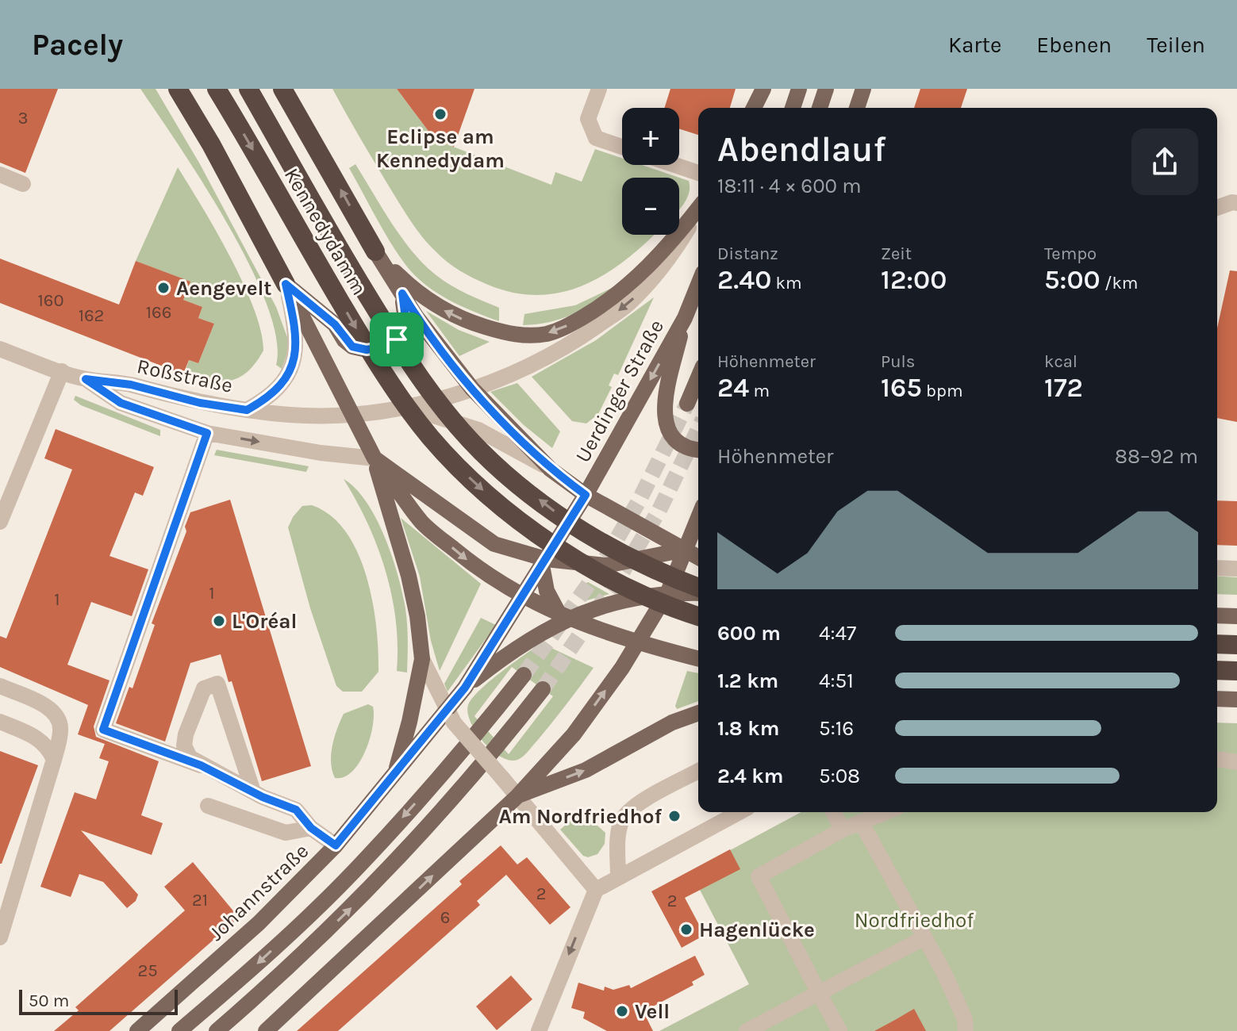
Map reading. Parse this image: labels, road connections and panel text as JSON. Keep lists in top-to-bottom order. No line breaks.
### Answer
{"streets":{"highway":["Kennedydamm"],"main road":["Uerdinger Straße","Johannstraße"],"street":["Roßstraße"]},"crossings":[["Kennedydamm","Uerdinger Straße"],["Roßstraße","Uerdinger Straße"],["Roßstraße","Johannstraße"],["Uerdinger Straße","Johannstraße"]],"one_way":["Uerdinger Straße"],"parks":["Nordfriedhof"],"places":["Eclipse am Kennedydam","Aengevelt","L'Oréal","Am Nordfriedhof","Hagenlücke","Vell"],"house_numbers":["3","160","166","162","1","1","2","21","2","6","25"],"scale_bar":"50 m","page":{"header":"Pacely","nav":["Karte","Ebenen","Teilen"],"map_buttons":["+","−"],"heading":["Abendlauf","18:11 · 4 × 600 m"],"stats":[["Distanz","2.40 km"],["Zeit","12:00"],["Tempo","5:00 /km"],["Höhenmeter","24 m"],["Puls","165 bpm"],["kcal","172"]],"chart":["Höhenmeter","88–92 m"],"list":[{"name":"600 m","note":"4:47"},{"name":"1.2 km","note":"4:51"},{"name":"1.8 km","note":"5:16"},{"name":"2.4 km","note":"5:08"}],"scale":"50 m"}}
